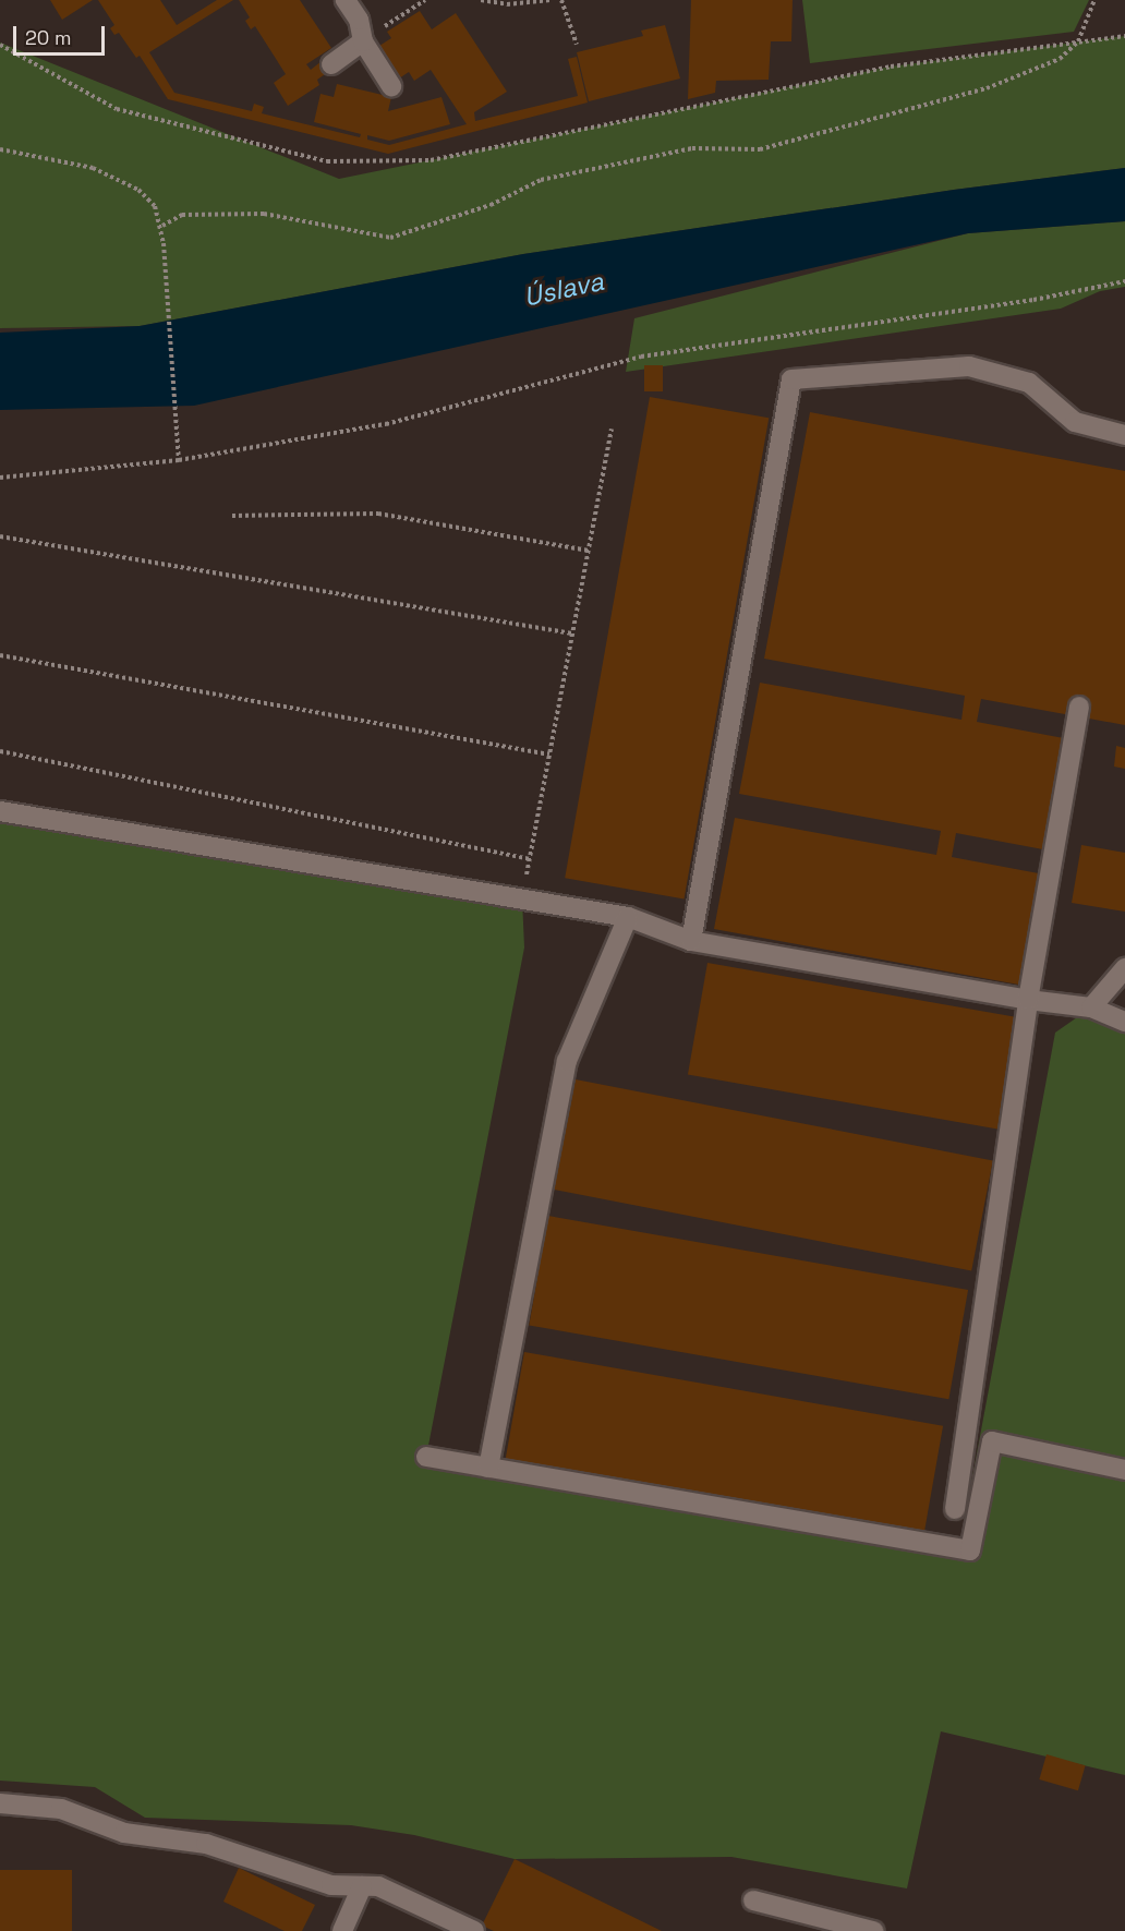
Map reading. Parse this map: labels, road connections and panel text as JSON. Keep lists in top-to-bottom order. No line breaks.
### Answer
{"water":["Úslava"],"scale_bar":"20 m"}
